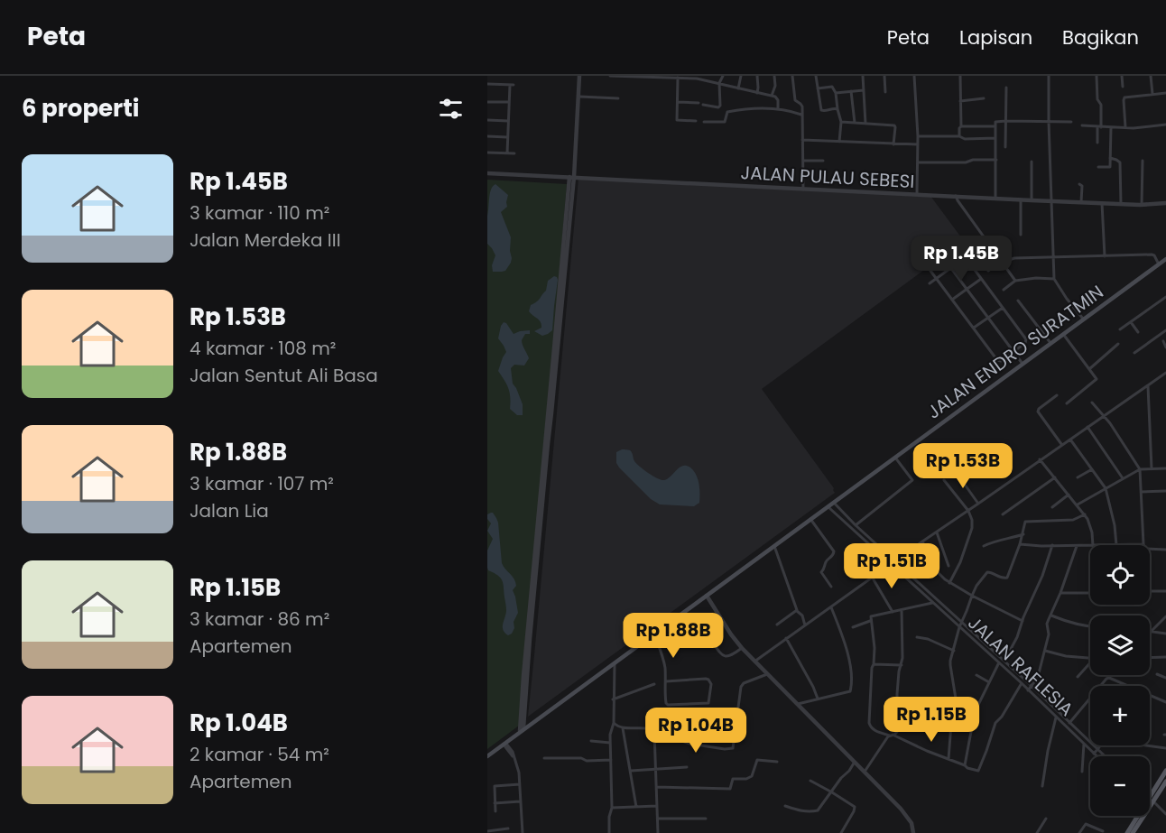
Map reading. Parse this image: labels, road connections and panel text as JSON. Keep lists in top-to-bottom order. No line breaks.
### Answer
{"streets":{"main road":["JALAN ENDRO SURATMIN"],"street":["JALAN PULAU SEBESI","JALAN RAFLESIA"]},"page":{"header":"Peta","nav":["Peta","Lapisan","Bagikan"],"heading":"6 properti","list":[{"name":"Rp 1.45B","note":"3 kamar · 110 m² · Jalan Merdeka III"},{"name":"Rp 1.53B","note":"4 kamar · 108 m² · Jalan Sentut Ali Basa"},{"name":"Rp 1.88B","note":"3 kamar · 107 m² · Jalan Lia"},{"name":"Rp 1.15B","note":"3 kamar · 86 m² · Apartemen"},{"name":"Rp 1.04B","note":"2 kamar · 54 m² · Apartemen"}],"price":["Rp 1.45B","Rp 1.53B","Rp 1.51B","Rp 1.88B","Rp 1.15B","Rp 1.04B"],"map_buttons":["+","−"]}}
